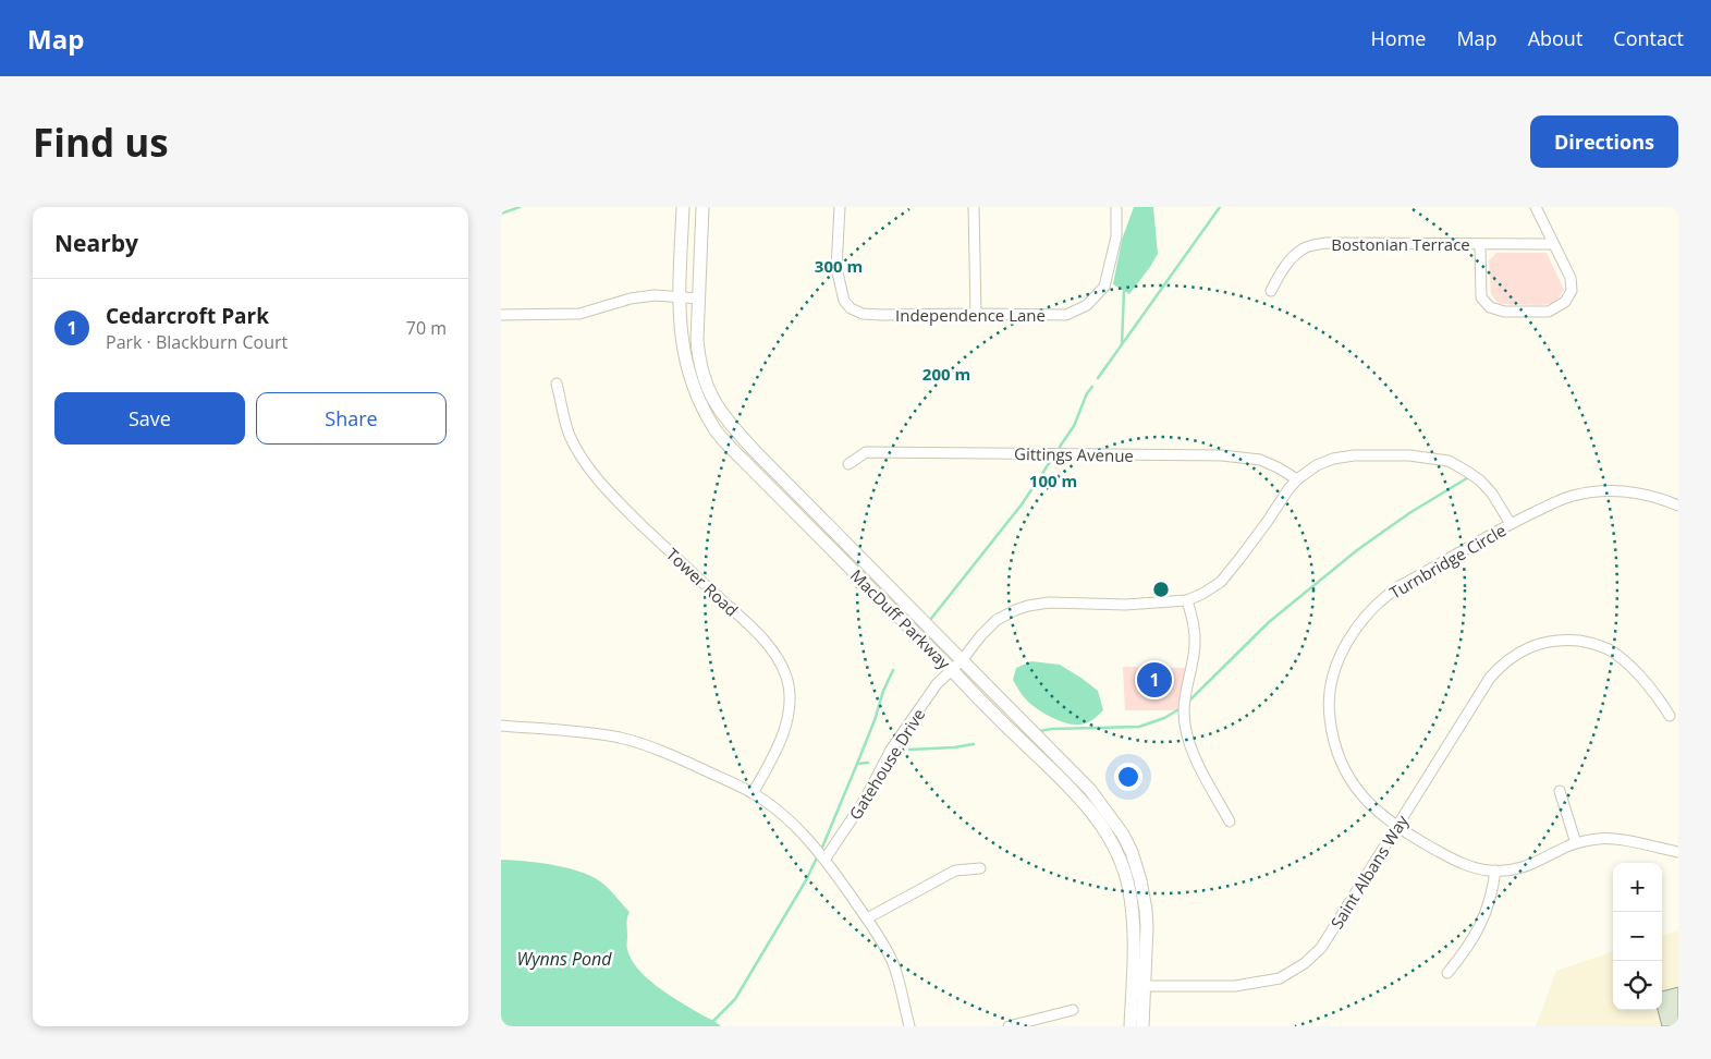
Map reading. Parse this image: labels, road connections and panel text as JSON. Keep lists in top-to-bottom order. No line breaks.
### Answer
{"streets":{"street":["Bostonian Terrace","Independence Lane","Gittings Avenue","Turnbridge Circle","Tower Road","MacDuff Parkway","Gatehouse Drive","Saint Albans Way"]},"crossings":[["Turnbridge Circle","Saint Albans Way"],["MacDuff Parkway","Gatehouse Drive"],["MacDuff Parkway","Saint Albans Way"]],"water":["Wynns Pond"],"page":{"header":"Map","nav":["Home","Map","About","Contact"],"buttons":["Directions",["Save","Share"]],"title":"Find us","heading":"Nearby","list":[{"mark":"1","name":"Cedarcroft Park","note":"Park · Blackburn Court","value":"70 m"}],"pins":"1","map_buttons":["+","−"]},"rings":["300 m","200 m","100 m"]}
